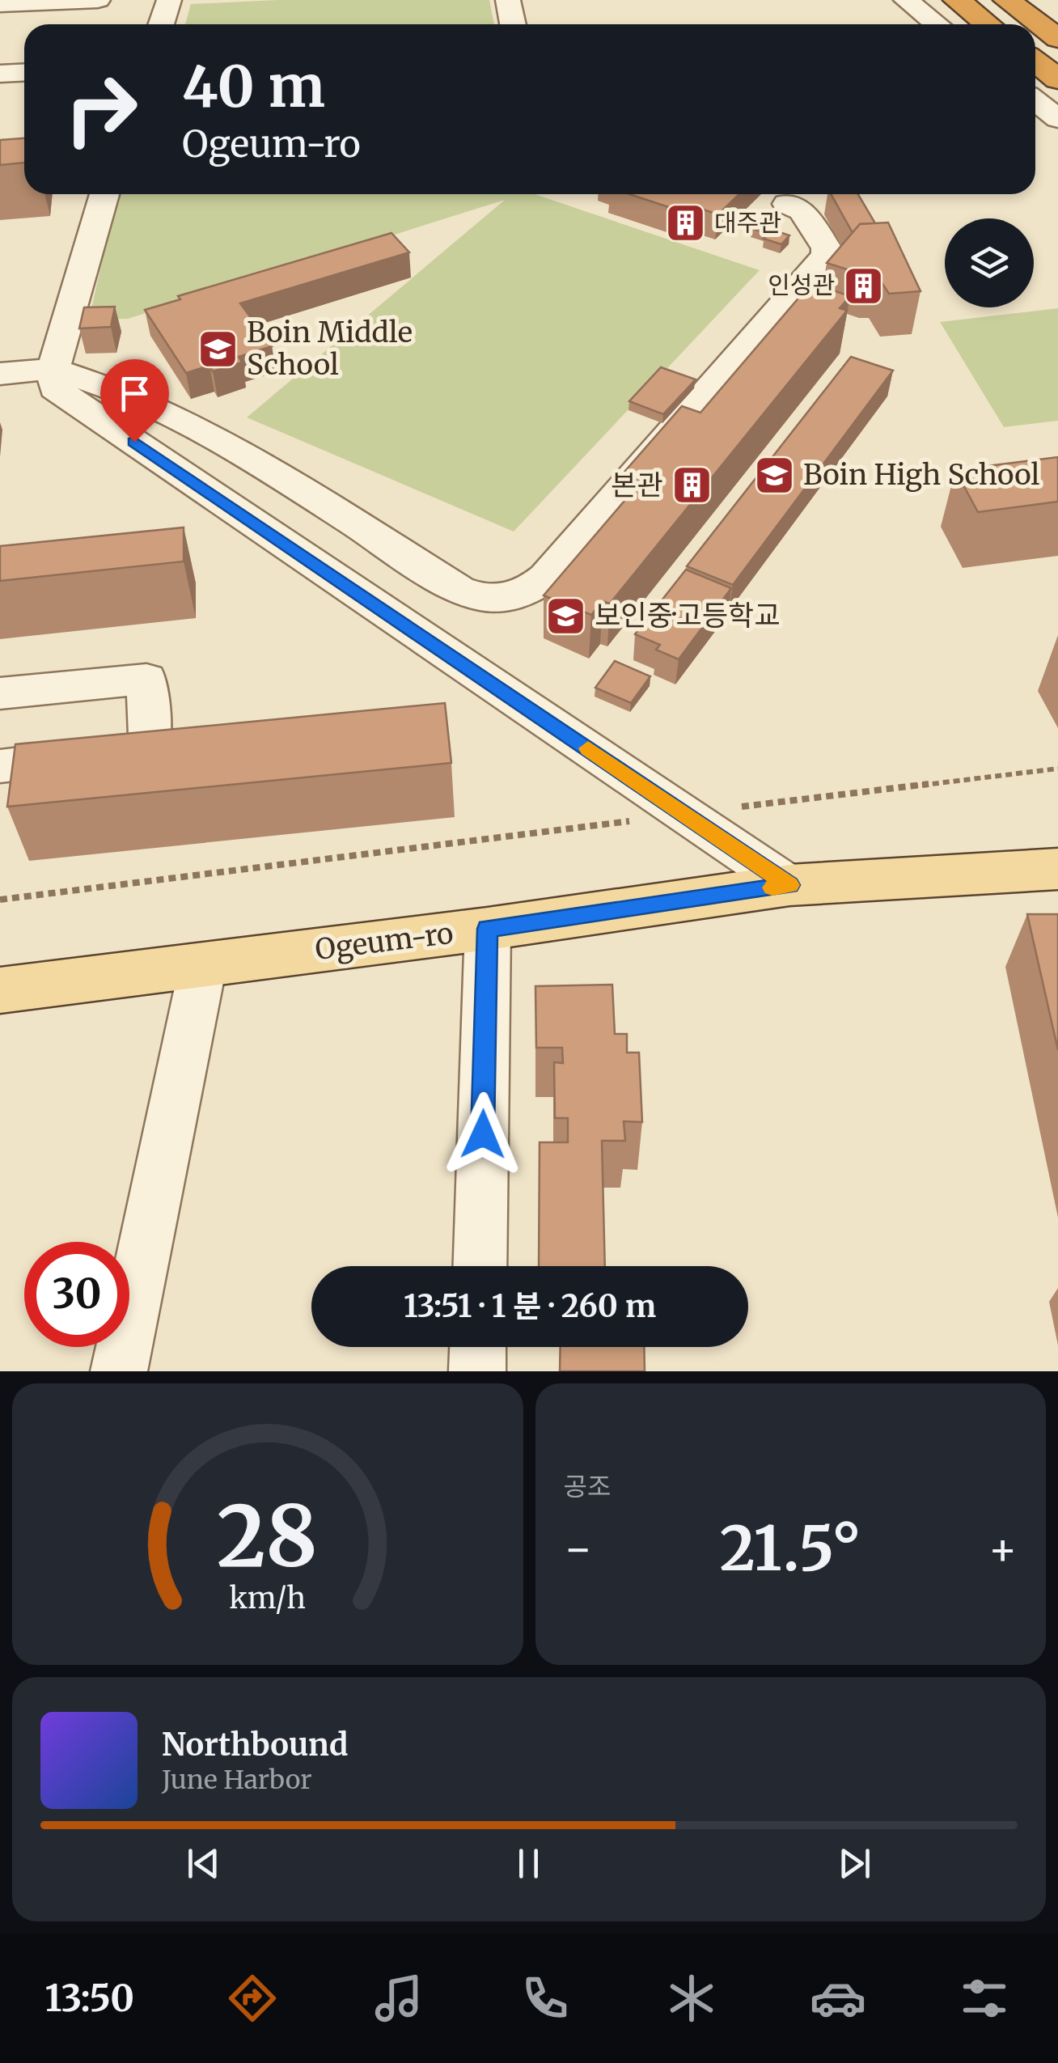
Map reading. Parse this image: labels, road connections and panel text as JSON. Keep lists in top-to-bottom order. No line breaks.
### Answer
{"streets":{"main road":["Ogeum-ro"]},"places":{"building":["대주관","인성관","본관"],"school or university":["Boin Middle School","Boin High School","보인중·고등학교"]},"page":{"turn":["40 m","Ogeum-ro"],"limit":"30","trip":"13:51 · 1 분 · 260 m","tile":"공조","heat":["−","21.5°","+"],"song":["Northbound","June Harbor"],"tabs":"13:50","gauge":["28","km/h"]}}
